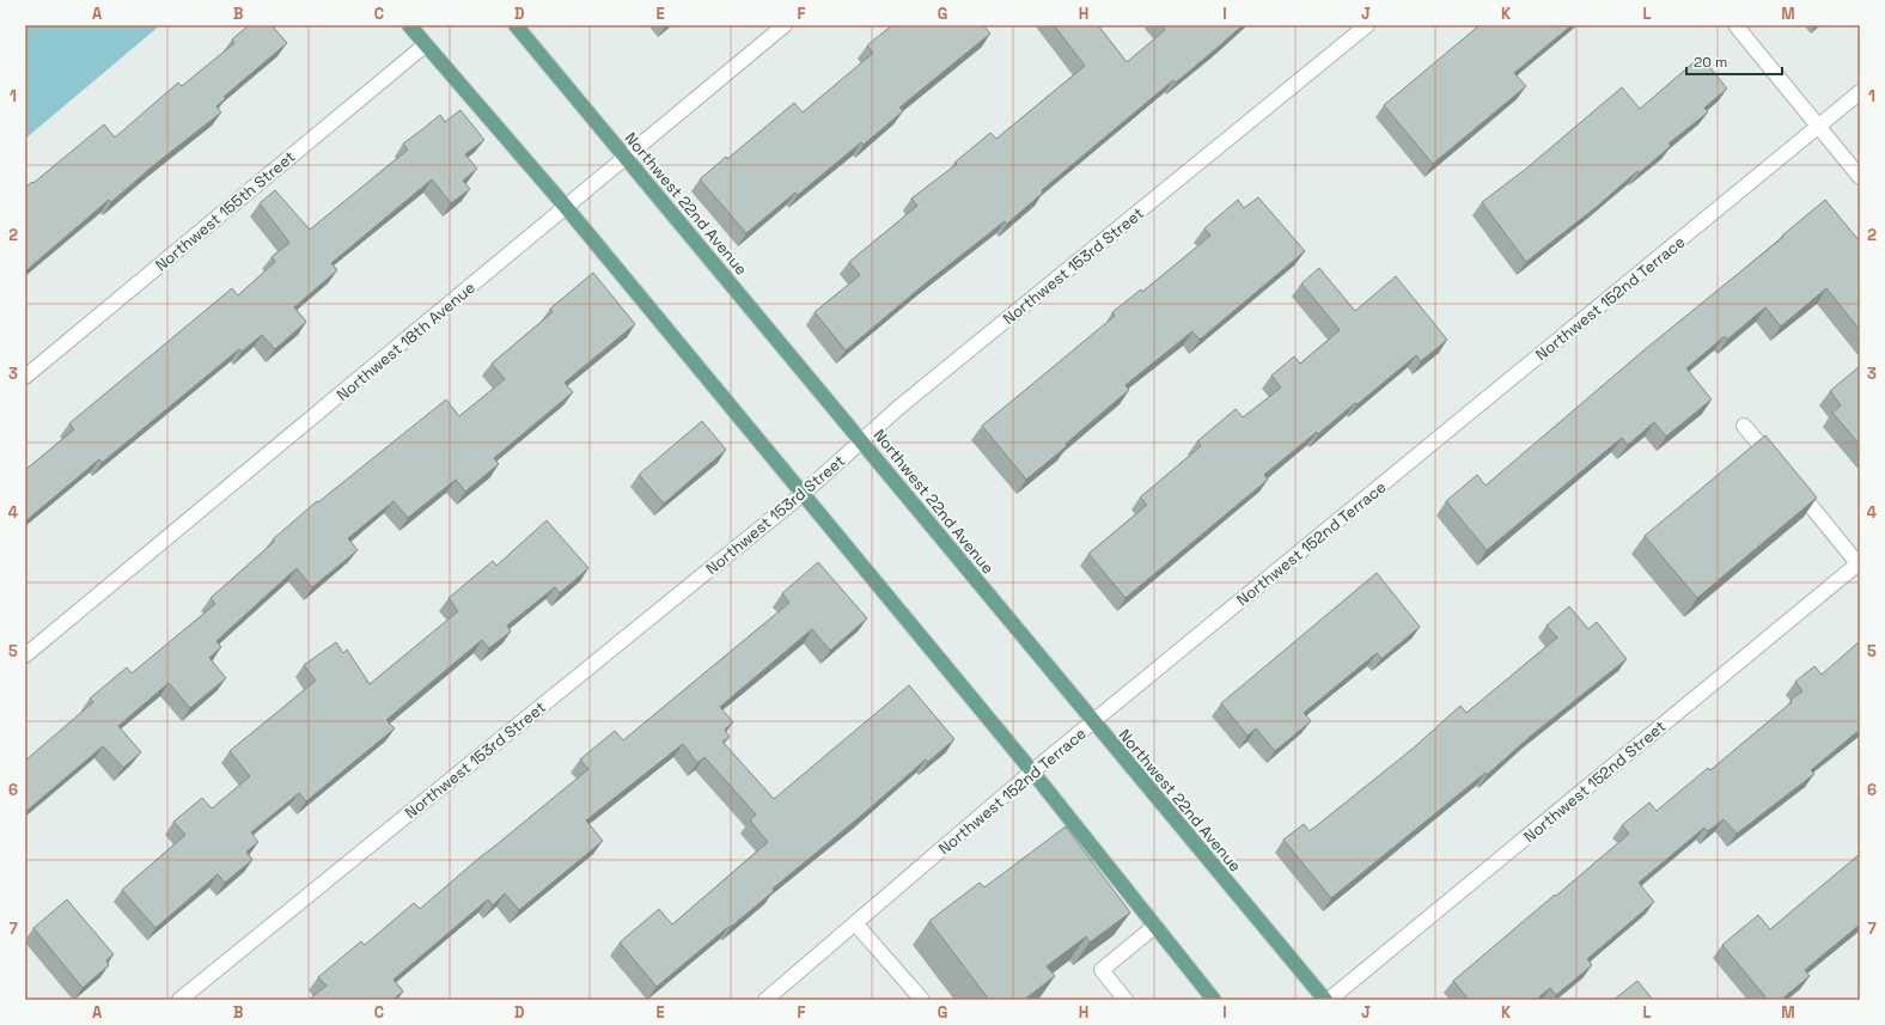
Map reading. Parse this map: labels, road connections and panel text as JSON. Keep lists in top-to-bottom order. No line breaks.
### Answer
{"streets":{"main road":["Northwest 22nd Avenue"],"street":["Northwest 155th Street","Northwest 153rd Street","Northwest 152nd Terrace","Northwest 18th Avenue","Northwest 152nd Street"]},"crossings":[["Northwest 22nd Avenue","Northwest 153rd Street"],["Northwest 22nd Avenue","Northwest 152nd Terrace"],["Northwest 22nd Avenue","Northwest 18th Avenue"]],"scale_bar":"20 m","grid":{"columns":["A","B","C","D","E","F","G","H","I","J","K","L","M"],"rows":["1","2","3","4","5","6","7"]}}
